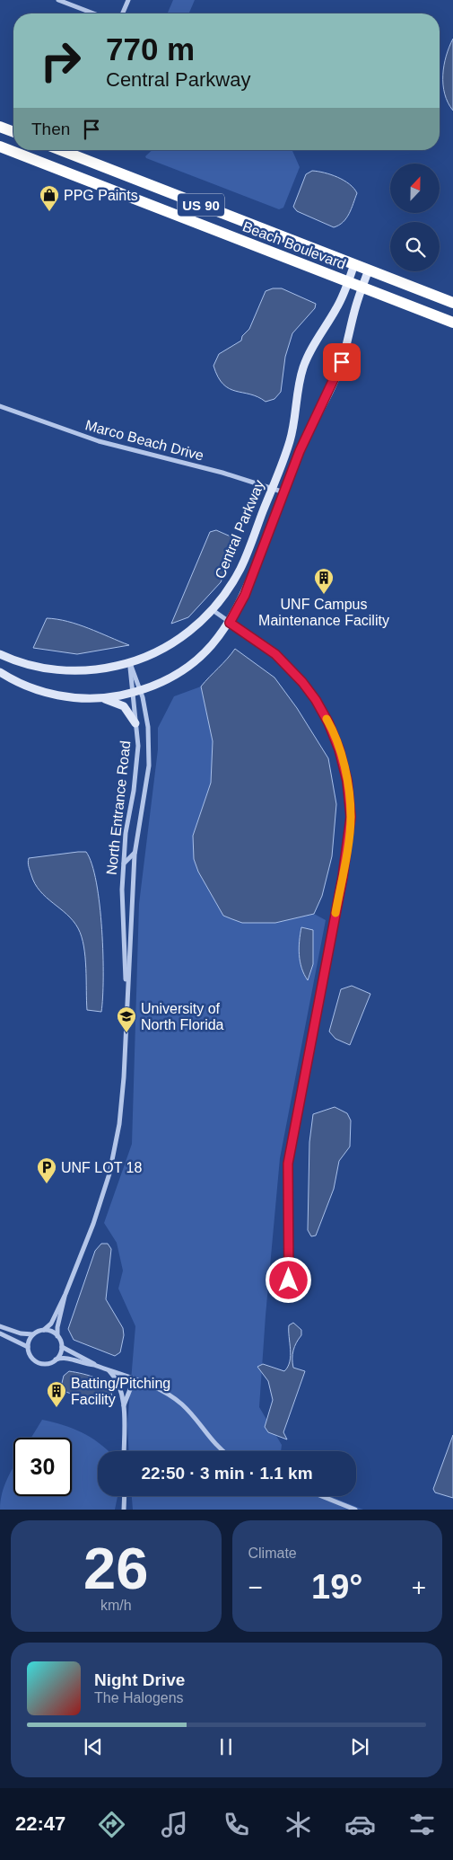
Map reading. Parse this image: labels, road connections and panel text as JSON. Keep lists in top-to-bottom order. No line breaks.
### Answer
{"streets":{"highway":["US 90","Beach Boulevard"],"street":["Marco Beach Drive","Central Parkway","North Entrance Road"]},"crossings":[["US 90","Central Parkway"],["Beach Boulevard","Central Parkway"],["Marco Beach Drive","Central Parkway"],["Central Parkway","North Entrance Road"]],"places":{"shop":["PPG Paints"],"building":["UNF Campus Maintenance Facility","Batting/Pitching Facility"],"school or university":["University of North Florida"],"parking":["UNF LOT 18"]},"north":"top","page":{"turn":["770 m","Central Parkway"],"then":"Then","limit":"30","trip":"22:50 · 3 min · 1.1 km","tile":[["26","km/h"],"Climate"],"heat":["−","19°","+"],"song":["Night Drive","The Halogens"],"tabs":"22:47"}}
